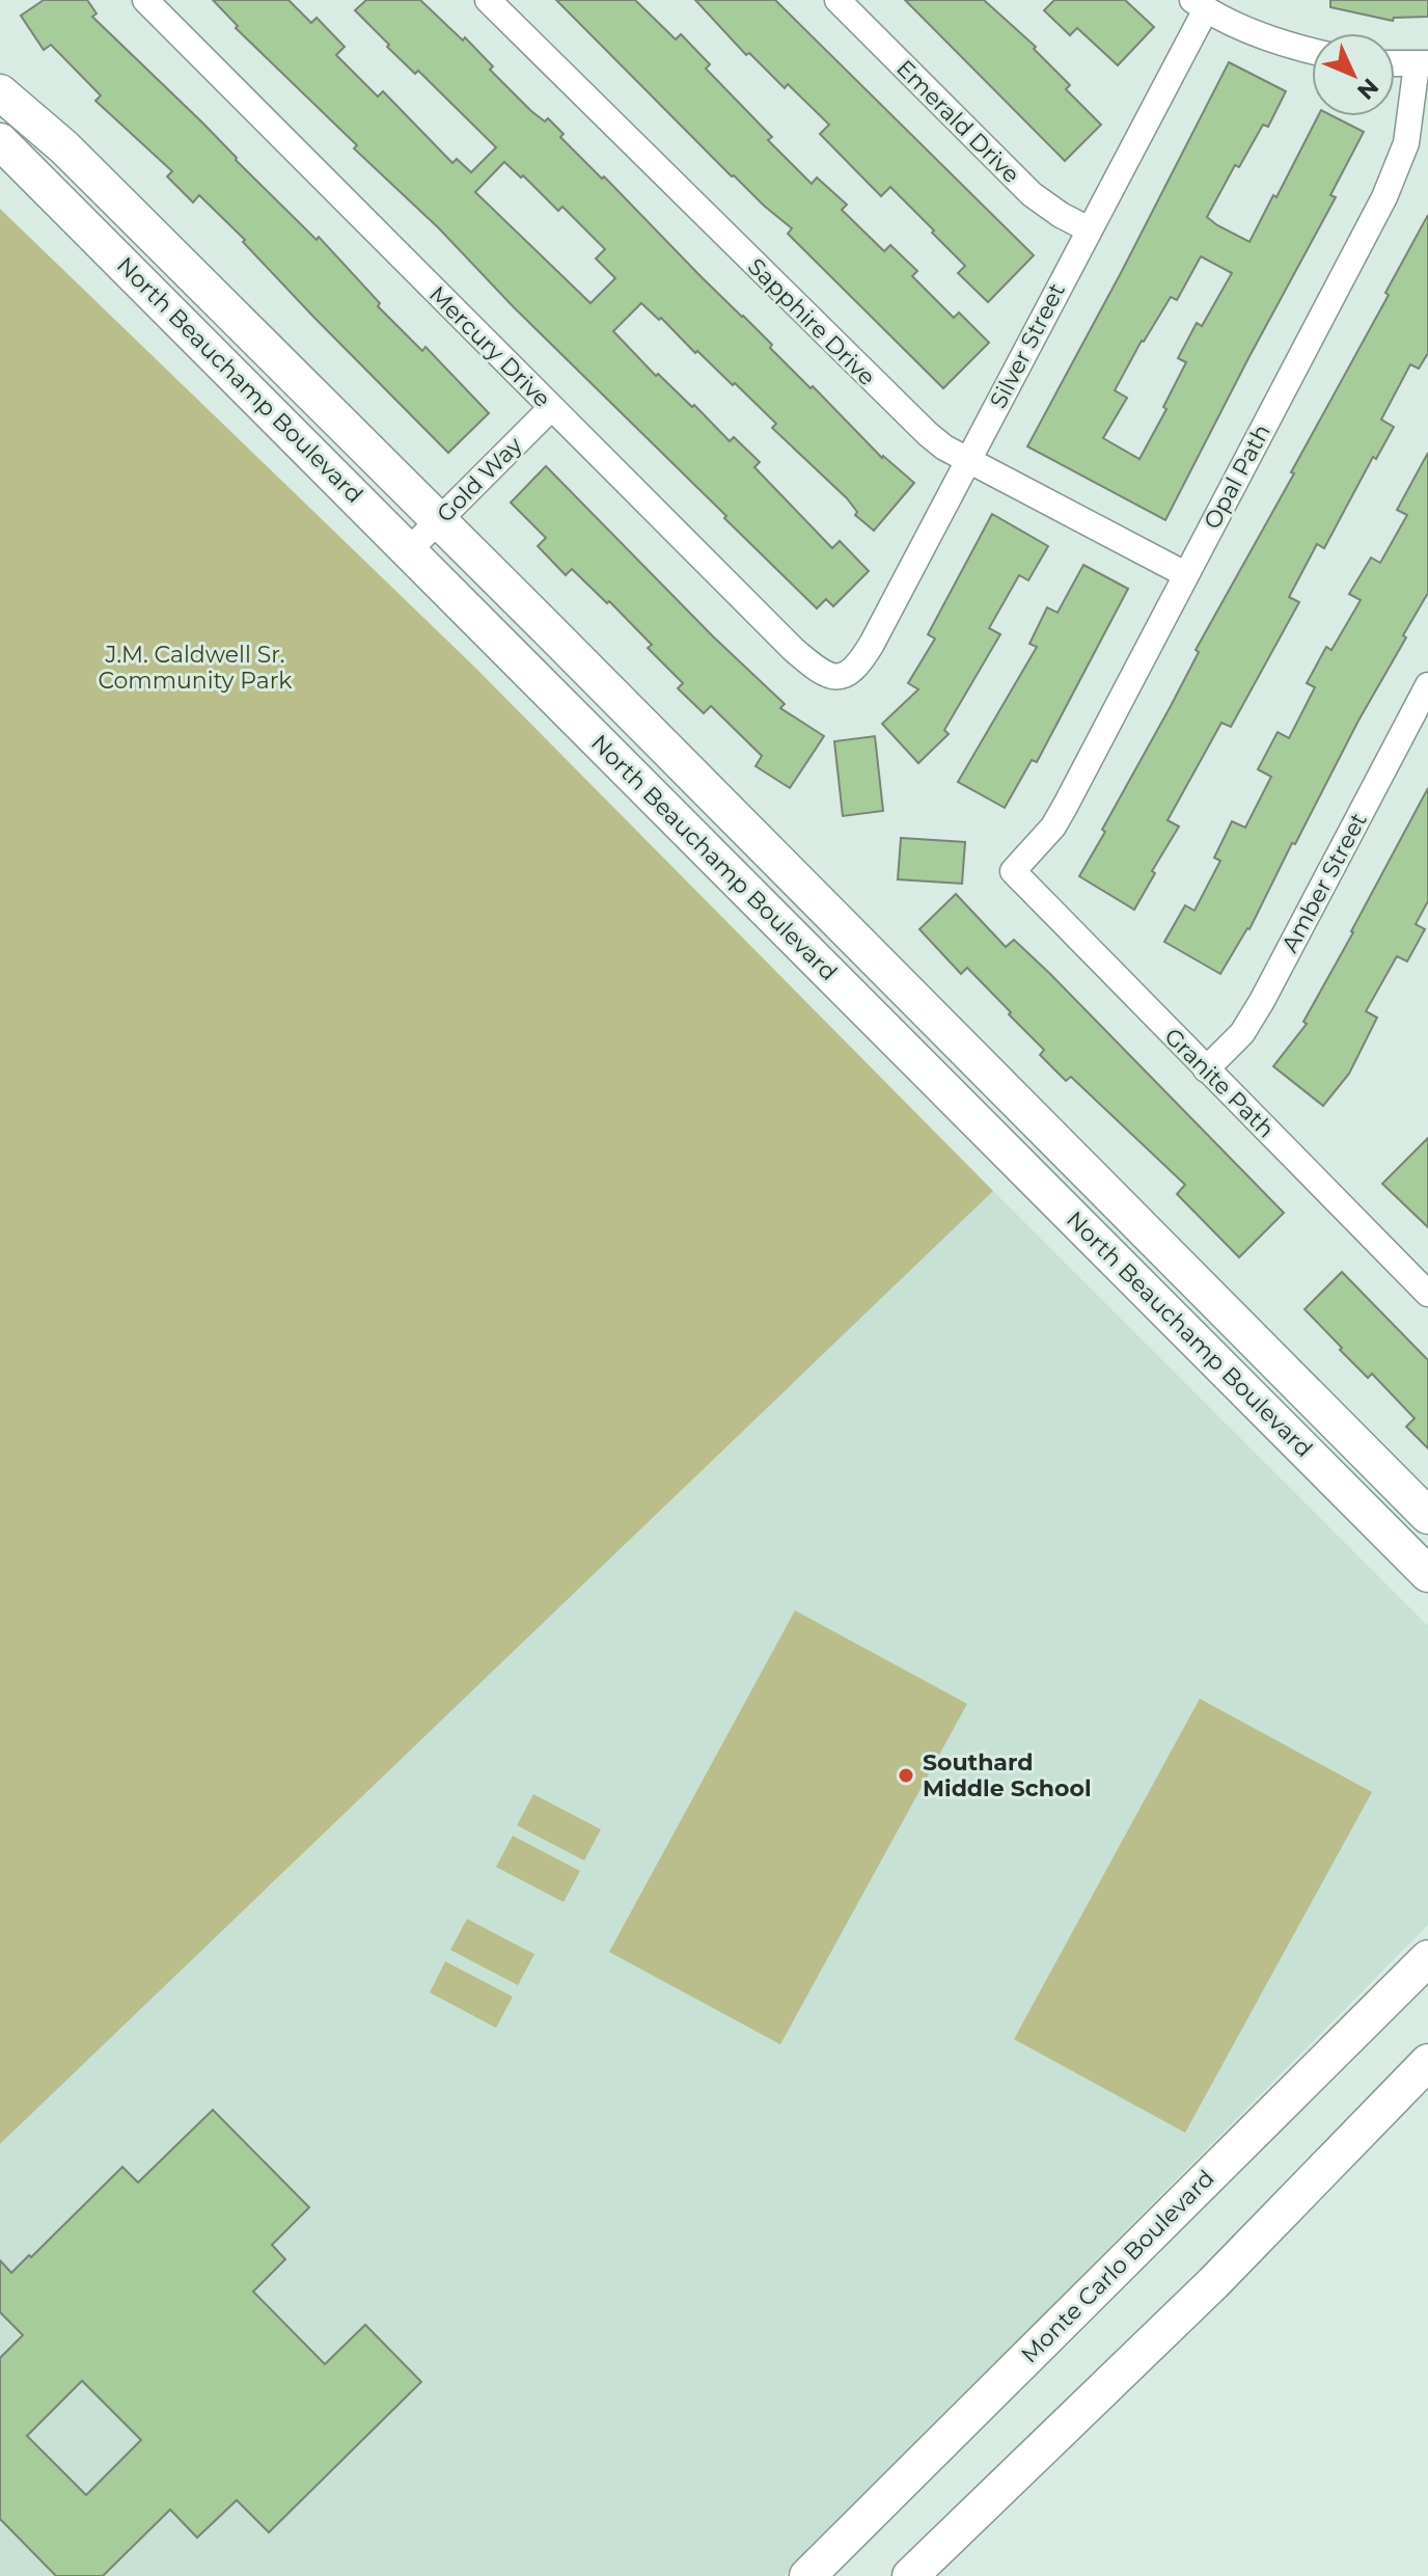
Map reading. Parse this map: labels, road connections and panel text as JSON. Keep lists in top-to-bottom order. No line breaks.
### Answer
{"streets":{"street":["Emerald Drive","Sapphire Drive","Silver Street","Mercury Drive","North Beauchamp Boulevard","Opal Path","Gold Way","Amber Street","Granite Path","Monte Carlo Boulevard"]},"crossings":[["Emerald Drive","Silver Street"],["Sapphire Drive","Silver Street"],["Sapphire Drive","Opal Path"],["Silver Street","Mercury Drive"],["Mercury Drive","Gold Way"],["North Beauchamp Boulevard","Gold Way"],["Opal Path","Granite Path"],["Amber Street","Granite Path"]],"parks":["J.M. Caldwell Sr. Community Park"],"places":["Southard Middle School"],"north":"bottom right"}
